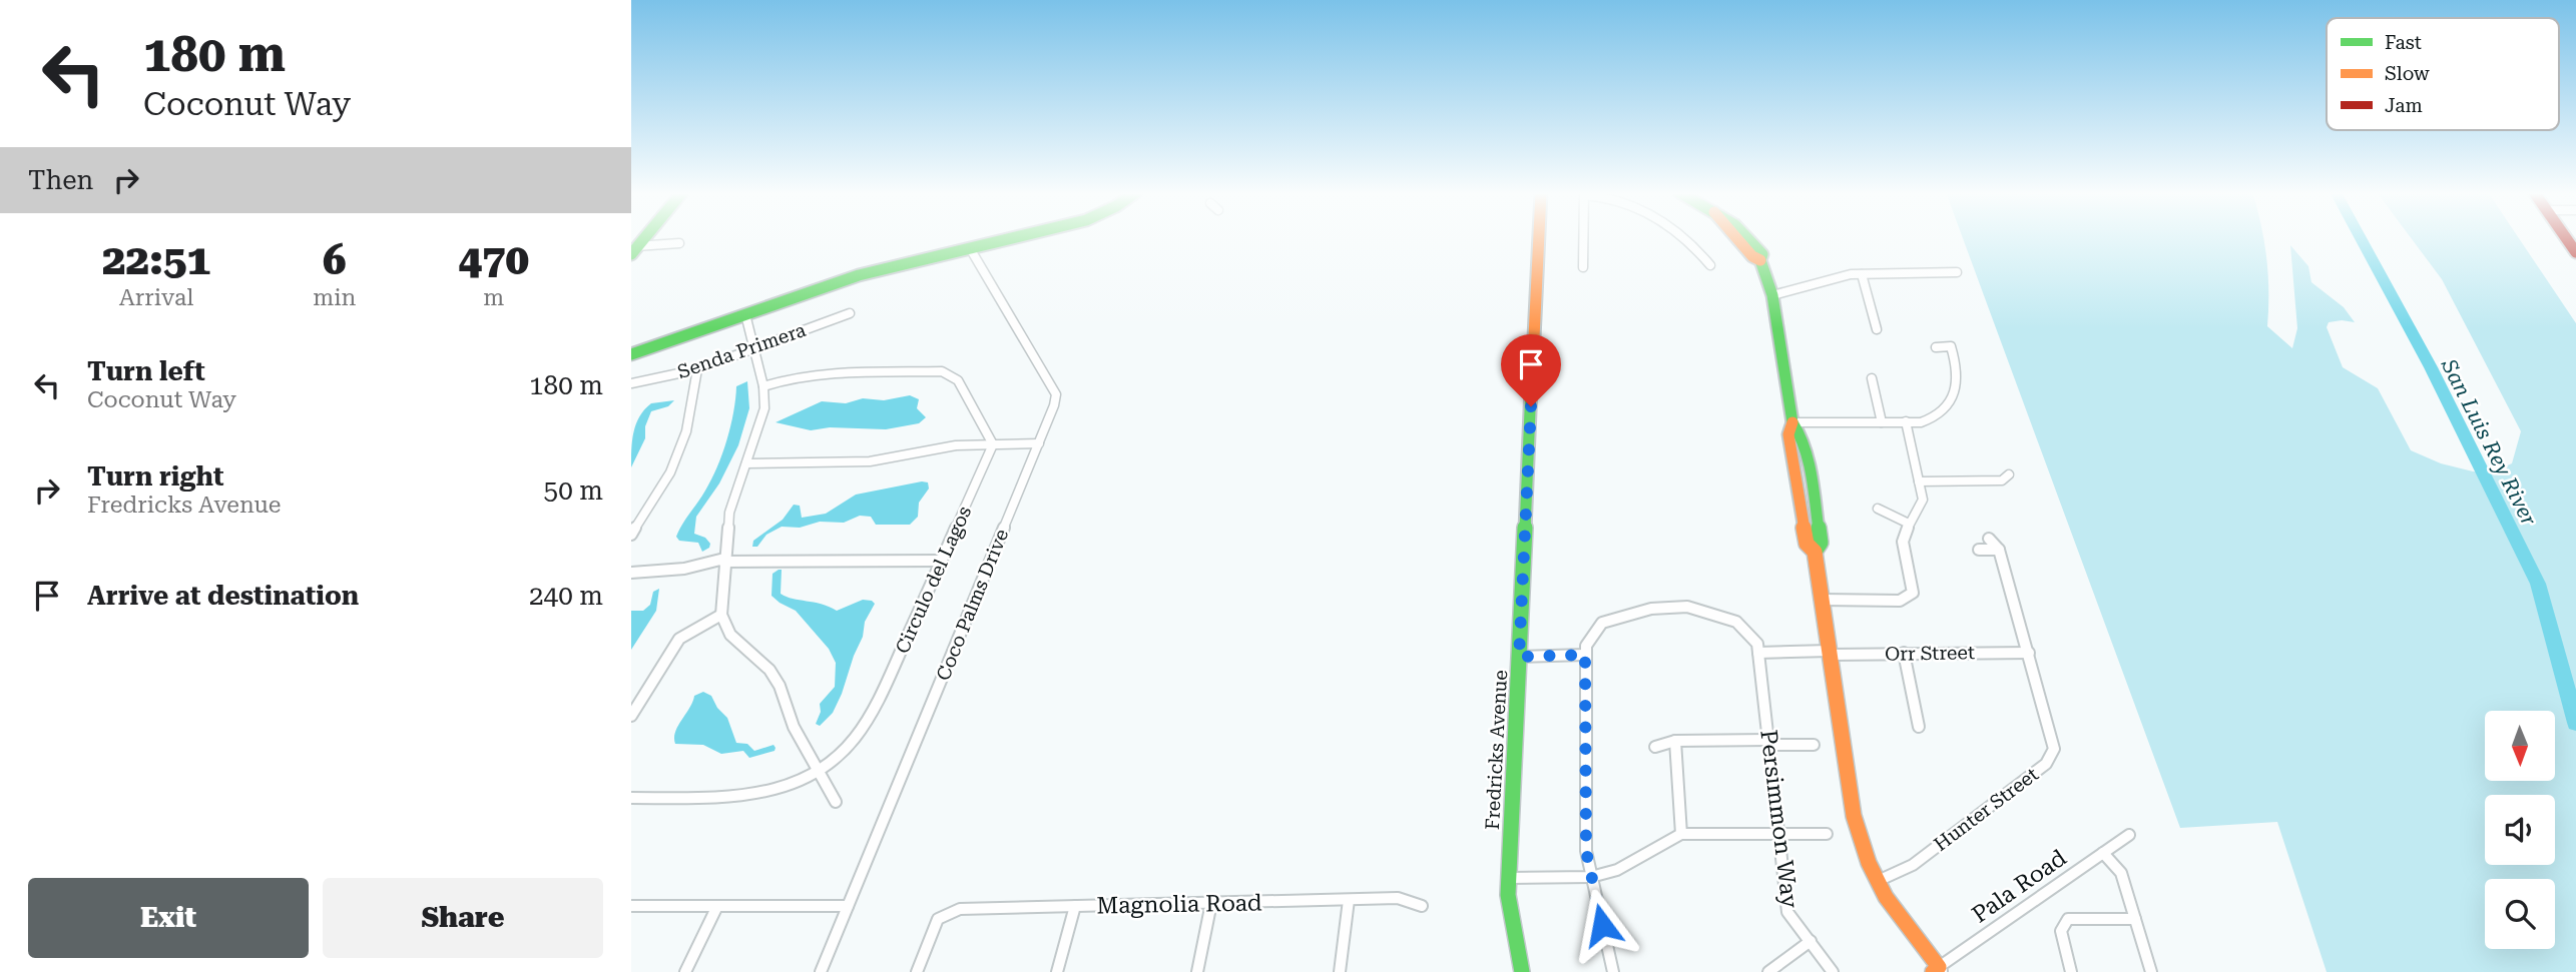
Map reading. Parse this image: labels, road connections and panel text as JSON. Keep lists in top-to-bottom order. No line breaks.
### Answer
{"streets":{"street":["Senda Primera","Circulo del Lagos","Coco Palms Drive","Orr Street","Fredricks Avenue","Hunter Street","Persimmon Way","Pala Road","Magnolia Road"]},"crossings":[["Orr Street","Hunter Street"],["Orr Street","Persimmon Way"]],"water":["San Luis Rey River"],"legend":["Fast","Slow","Jam"],"north":"bottom","page":{"turn":["180 m","Coconut Way"],"then":"Then","eta":["22:51","Arrival","6","min","470","m"],"list":[{"name":"Turn left","note":"Coconut Way","value":"180 m"},{"name":"Turn right","note":"Fredricks Avenue","value":"50 m"},{"name":"Arrive at destination","value":"240 m"}],"buttons":["Exit","Share"]}}
